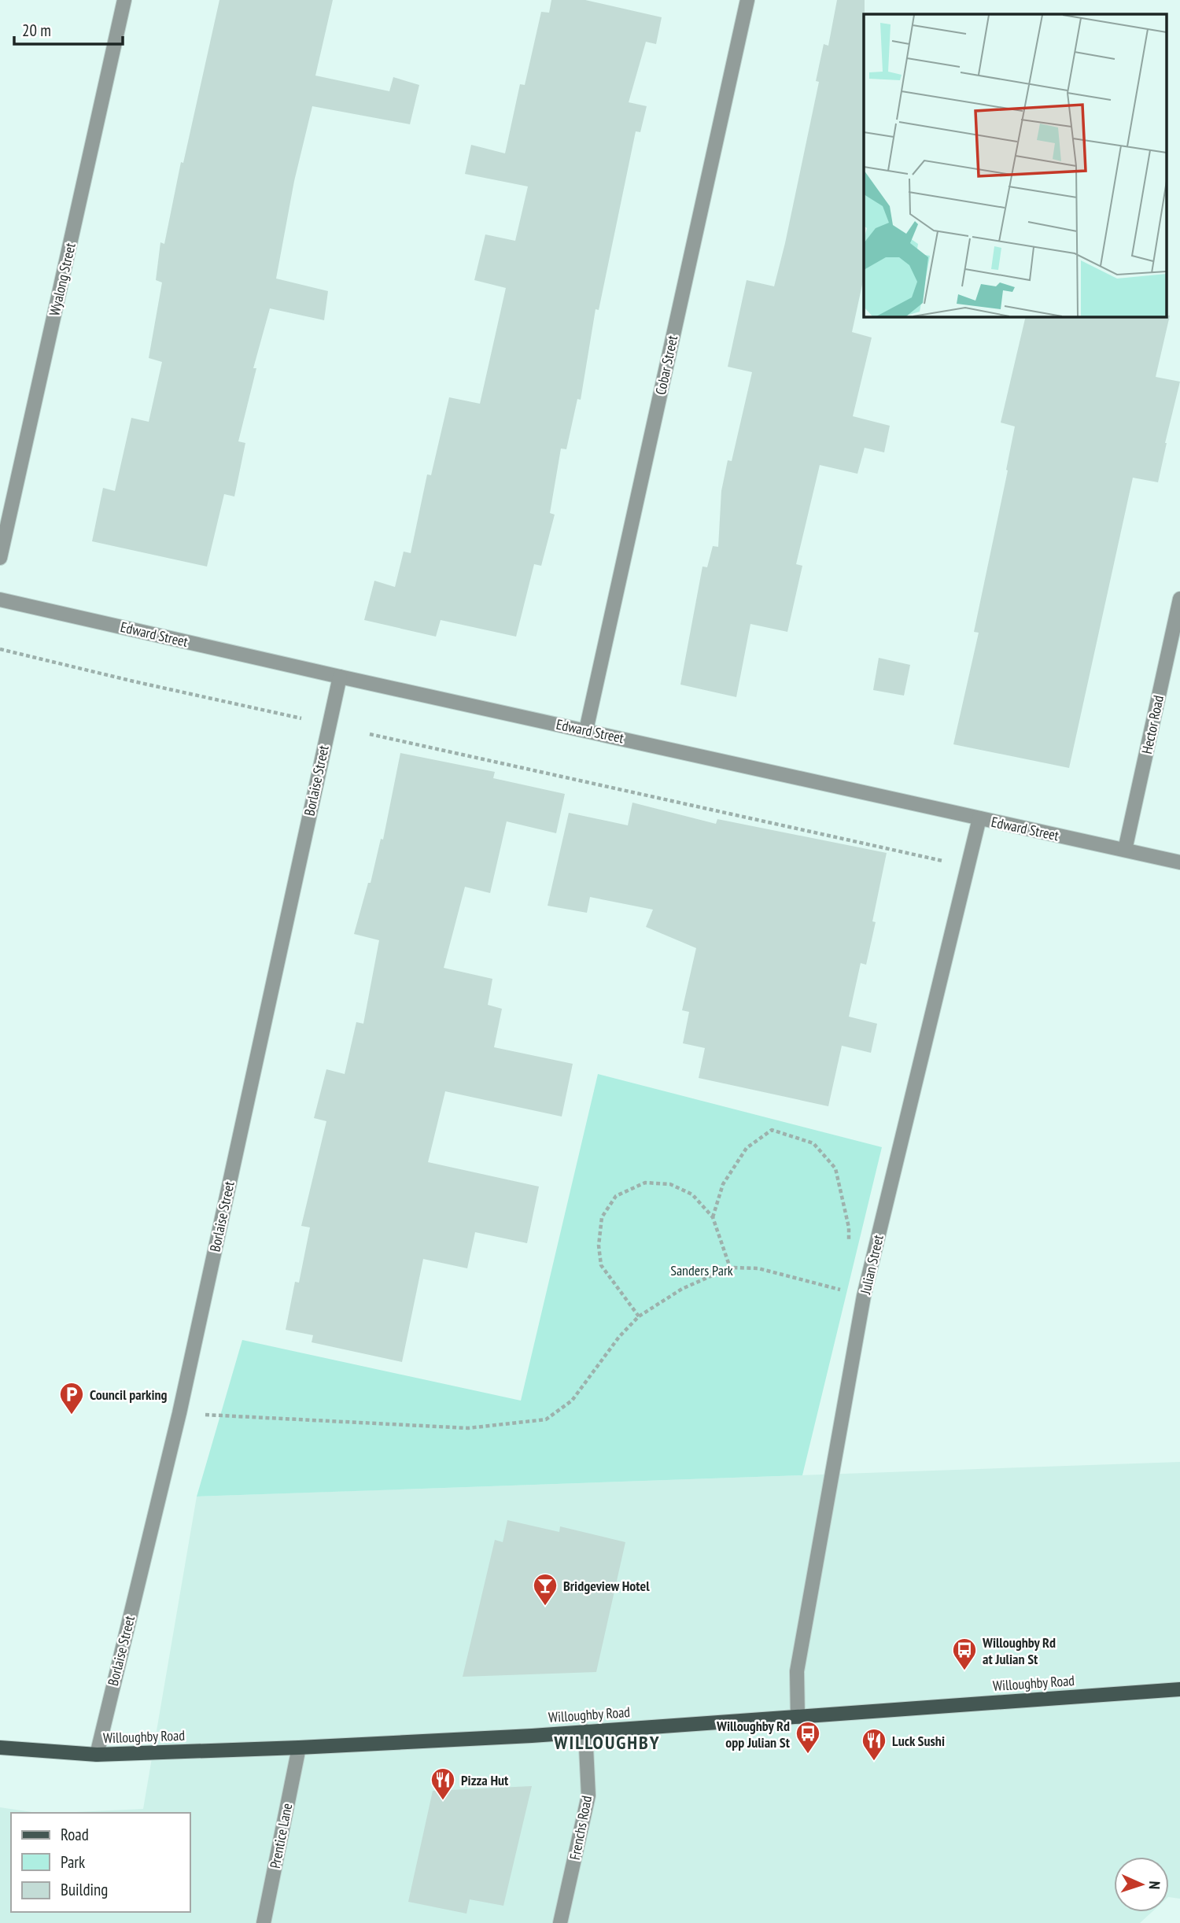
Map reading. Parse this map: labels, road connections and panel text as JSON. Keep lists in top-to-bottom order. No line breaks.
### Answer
{"streets":{"main road":["Willoughby Road"],"street":["Wyalong Street","Cobar Street","Edward Street","Hector Road","Borlaise Street","Julian Street","Frenchs Road","Prentice Lane"]},"crossings":[["Cobar Street","Edward Street"],["Edward Street","Hector Road"],["Edward Street","Borlaise Street"],["Edward Street","Julian Street"],["Borlaise Street","Willoughby Road"],["Julian Street","Willoughby Road"],["Willoughby Road","Frenchs Road"],["Willoughby Road","Prentice Lane"]],"districts":["WILLOUGHBY"],"parks":["Sanders Park"],"places":{"parking":["Council parking"],"bar":["Bridgeview Hotel"],"bus stop":["Willoughby Rd at Julian St","Willoughby Rd opp Julian St"],"restaurant":["Luck Sushi","Pizza Hut"]},"legend":["Road","Park","Building"],"scale_bar":"20 m","north":"right"}
